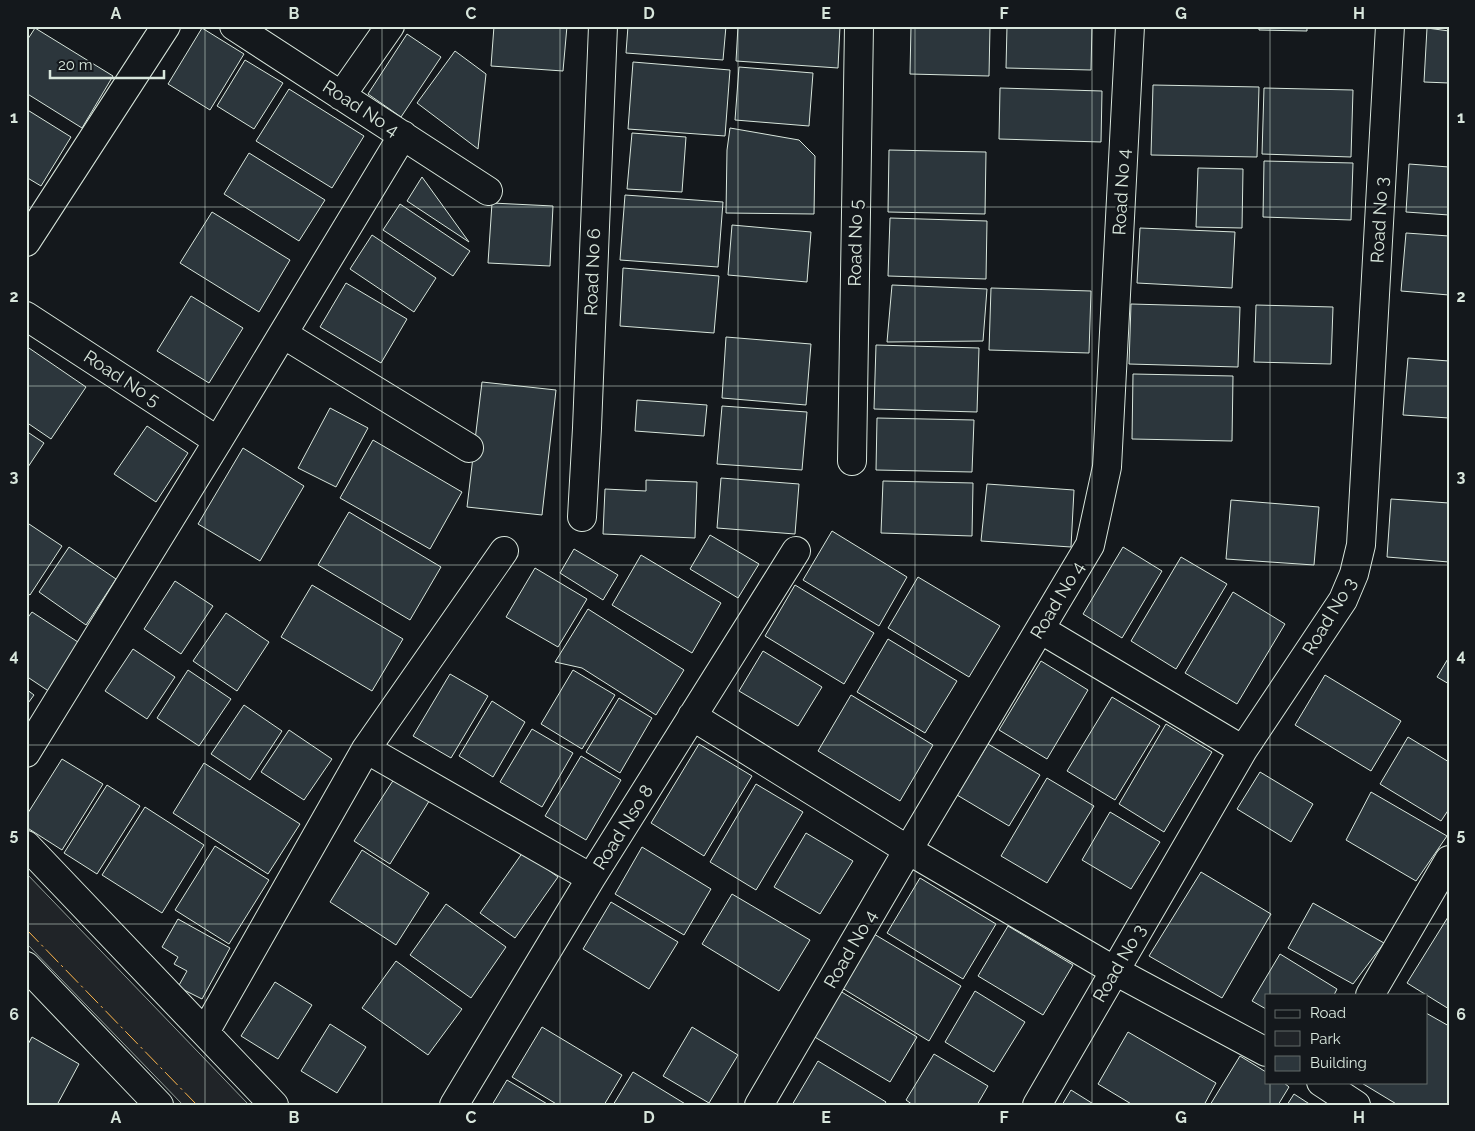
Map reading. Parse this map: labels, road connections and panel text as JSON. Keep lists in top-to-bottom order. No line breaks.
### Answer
{"streets":{"street":["Road No 4","Road No 3","Road No 5","Road No 6","Road Nso 8"]},"legend":["Road","Park","Building"],"scale_bar":"20 m","grid":{"columns":["A","B","C","D","E","F","G","H"],"rows":["1","2","3","4","5","6"]}}
